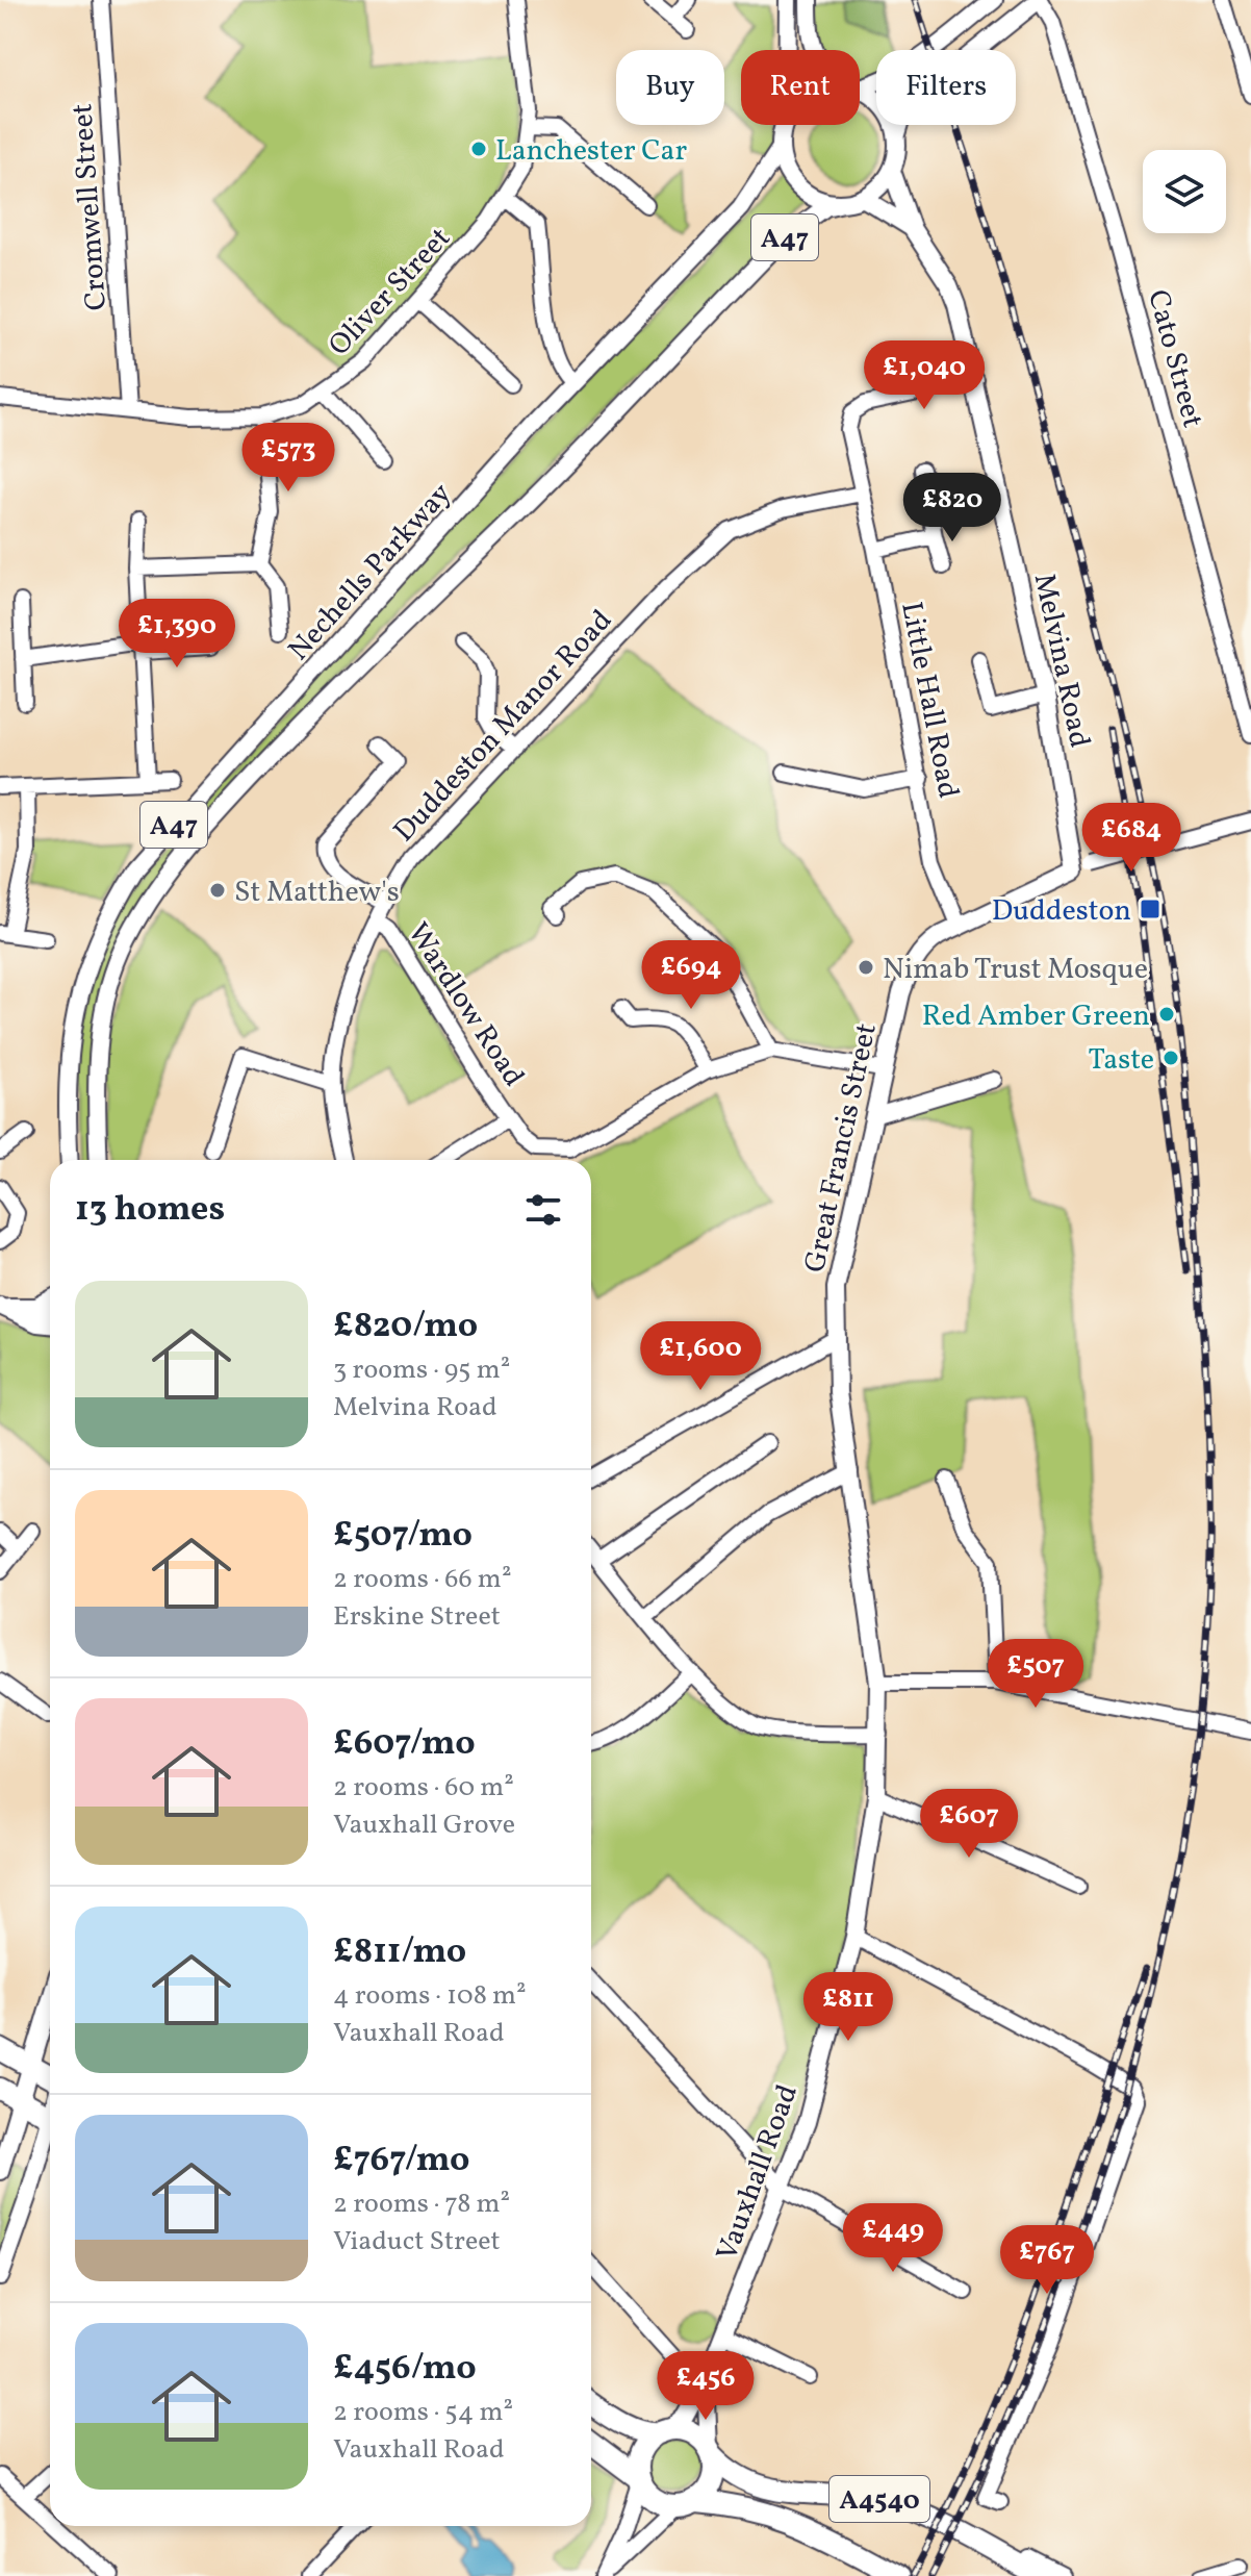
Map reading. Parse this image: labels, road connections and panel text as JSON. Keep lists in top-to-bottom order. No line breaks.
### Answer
{"streets":{"highway":["A4540"],"main road":["A47","Nechells Parkway","Melvina Road","Great Francis Street","Vauxhall Road"],"street":["Cromwell Street","Oliver Street","Cato Street","Little Hall Road","Duddeston Manor Road","Wardlow Road"]},"crossings":[["Cromwell Street","Oliver Street"],["A47","Nechells Parkway"],["A47","Melvina Road"],["Melvina Road","Little Hall Road"],["Melvina Road","Great Francis Street"],["Little Hall Road","Duddeston Manor Road"],["Little Hall Road","Great Francis Street"],["Duddeston Manor Road","Wardlow Road"],["Wardlow Road","Great Francis Street"],["Great Francis Street","Vauxhall Road"],["Vauxhall Road","A4540"]],"places":{"other":["Lanchester Car","St Matthew's","Nimab Trust Mosque","Red Amber Green","Taste"],"transit":["Duddeston"]},"page":{"chip":["Buy","Rent","Filters"],"price":["£1,040","£573","£820","£1,390","£684","£694","£1,600","£507","£607","£811","£449","£767","£456"],"heading":"13 homes","list":[{"name":"£820/mo","note":"3 rooms · 95 m² · Melvina Road"},{"name":"£507/mo","note":"2 rooms · 66 m² · Erskine Street"},{"name":"£607/mo","note":"2 rooms · 60 m² · Vauxhall Grove"},{"name":"£811/mo","note":"4 rooms · 108 m² · Vauxhall Road"},{"name":"£767/mo","note":"2 rooms · 78 m² · Viaduct Street"},{"name":"£456/mo","note":"2 rooms · 54 m² · Vauxhall Road"}]}}
